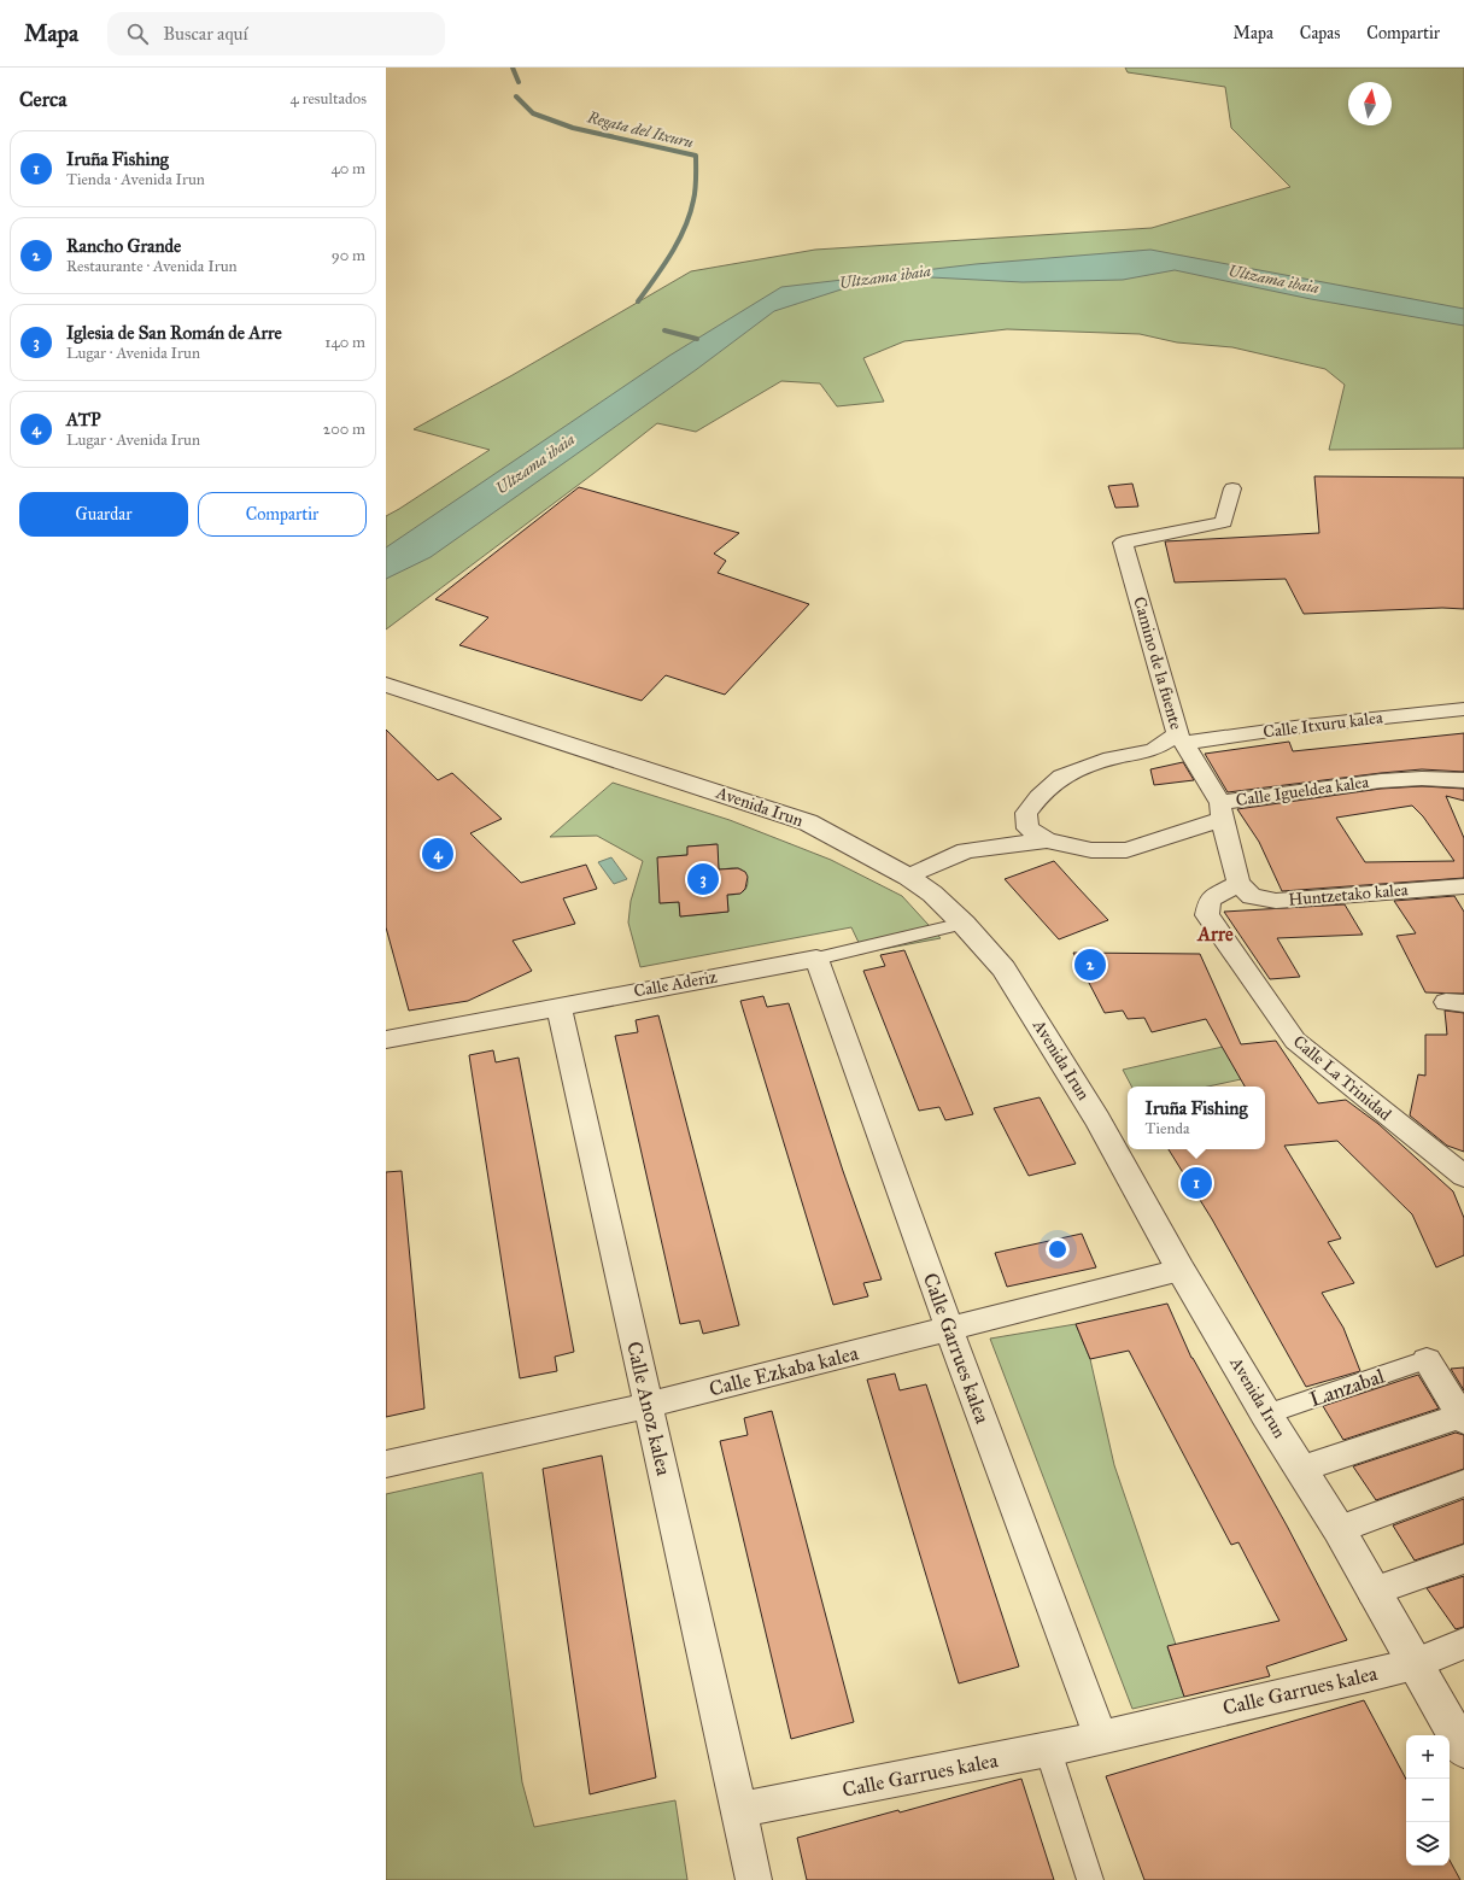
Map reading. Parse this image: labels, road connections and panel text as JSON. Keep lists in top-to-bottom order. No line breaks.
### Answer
{"streets":{"street":["Camino de la fuente","Calle Itxuru kalea","Calle Igueldea kalea","Avenida Irun","Huntzetako kalea","Calle Aderiz","Calle La Trinidad","Calle Garrues kalea","Calle Ezkaba kalea","Lanzabal","Calle Anoz kalea"]},"crossings":[["Camino de la fuente","Calle Itxuru kalea"],["Camino de la fuente","Calle Igueldea kalea"],["Calle Igueldea kalea","Avenida Irun"],["Avenida Irun","Calle Aderiz"],["Avenida Irun","Calle Garrues kalea"],["Avenida Irun","Calle Ezkaba kalea"],["Avenida Irun","Lanzabal"],["Huntzetako kalea","Calle La Trinidad"],["Calle Aderiz","Calle Garrues kalea"],["Calle Aderiz","Calle Anoz kalea"],["Calle Garrues kalea","Calle Ezkaba kalea"],["Calle Garrues kalea","Calle Anoz kalea"],["Calle Ezkaba kalea","Calle Anoz kalea"]],"districts":["Arre"],"water":["Regata del Itxuru","Ultzama ibaia"],"north":"top","page":{"header":"Mapa","search":"Buscar aquí","nav":["Mapa","Capas","Compartir"],"heading":["Cerca","4 resultados"],"list":[{"mark":"1","name":"Iruña Fishing","note":"Tienda · Avenida Irun","value":"40 m"},{"mark":"2","name":"Rancho Grande","note":"Restaurante · Avenida Irun","value":"90 m"},{"mark":"3","name":"Iglesia de San Román de Arre","note":"Lugar · Avenida Irun","value":"140 m"},{"mark":"4","name":"ATP","note":"Lugar · Avenida Irun","value":"200 m"}],"buttons":["Guardar","Compartir"],"pins":["4","3","2","1"],"popup":["Iruña Fishing","Tienda"],"map_buttons":["+","−"]}}
